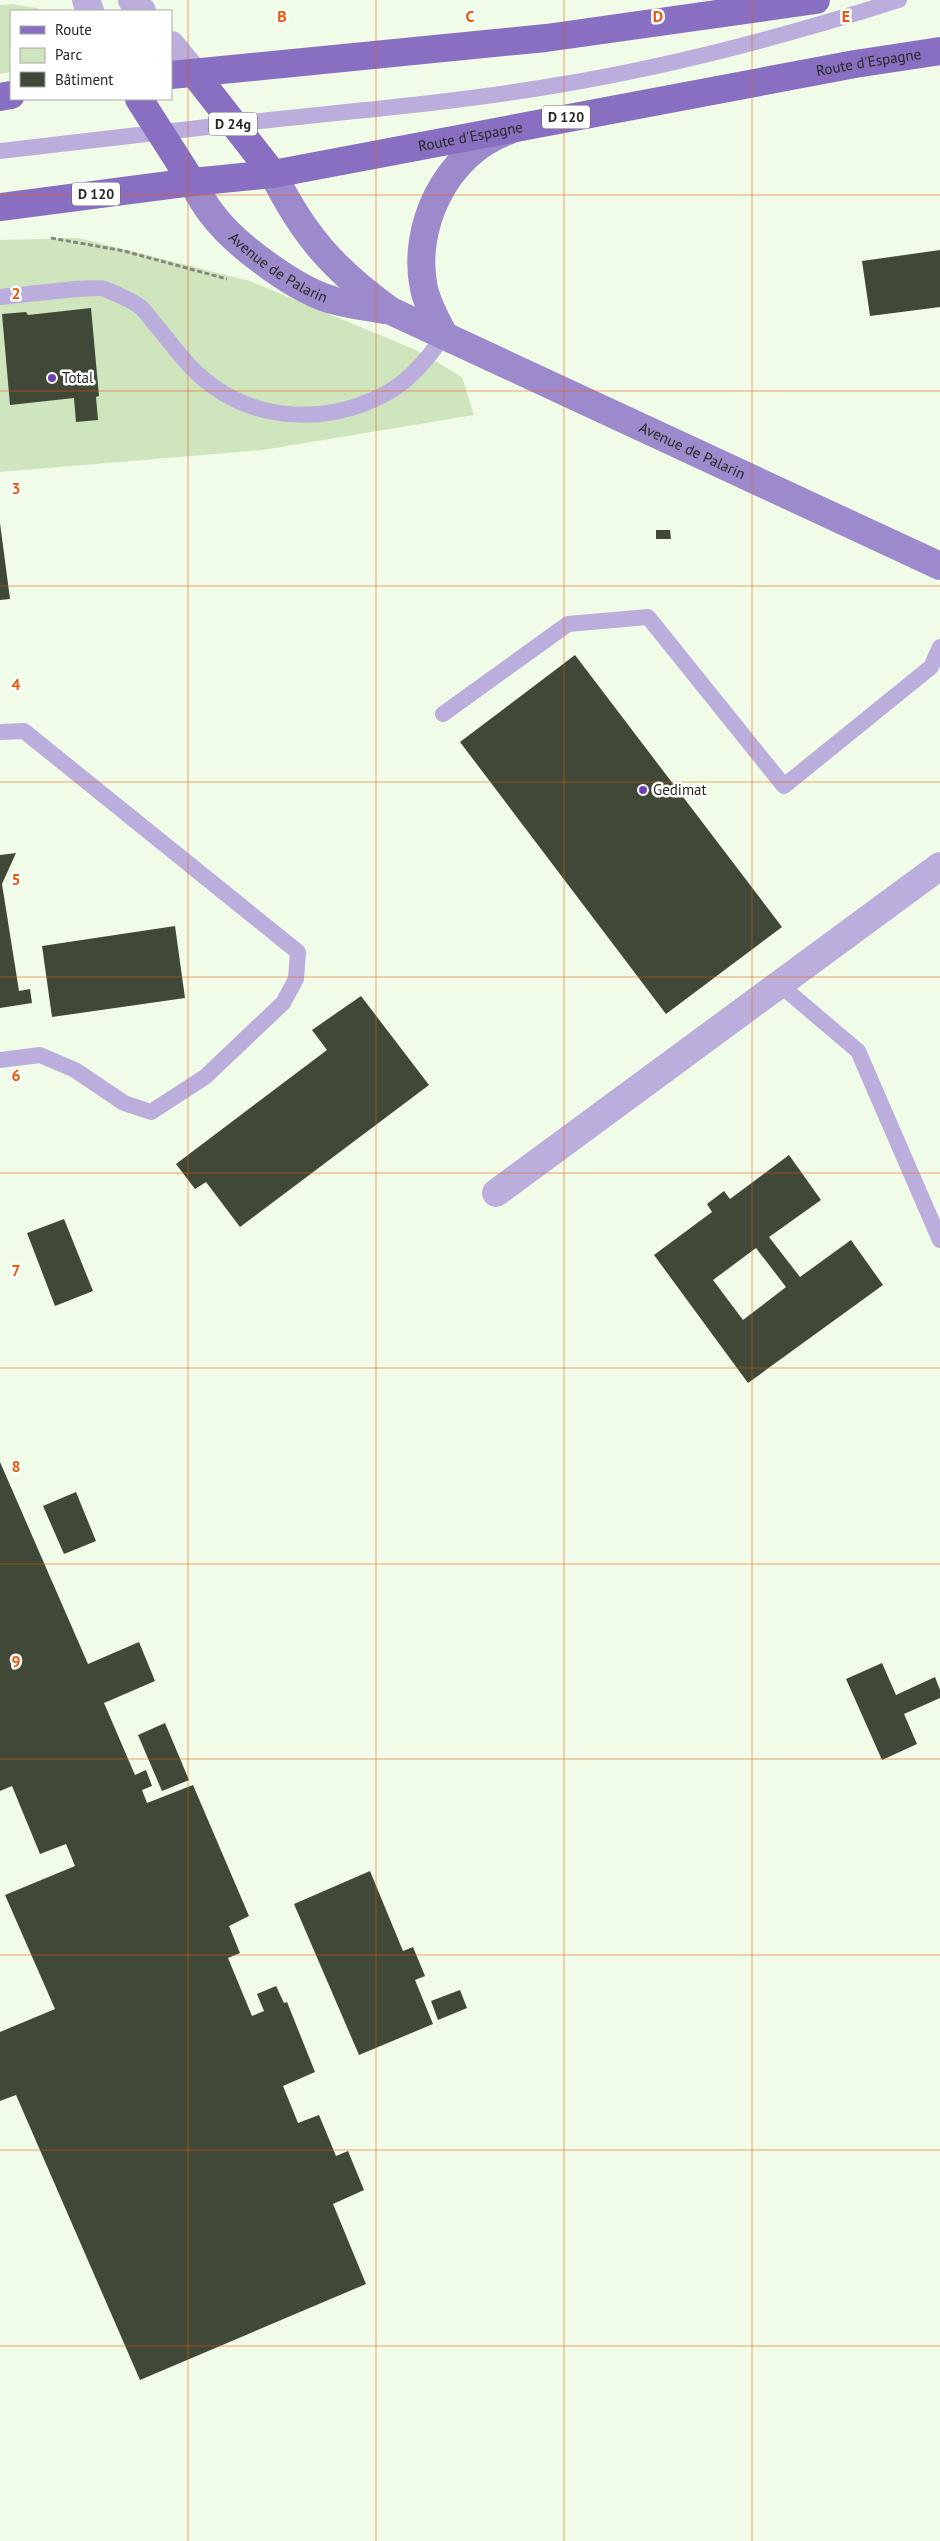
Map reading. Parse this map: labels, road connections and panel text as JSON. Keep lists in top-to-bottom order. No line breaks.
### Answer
{"streets":{"main road":["Route d'Espagne","D 120","D 24g","Avenue de Palarin"]},"crossings":[["Route d'Espagne","D 24g"],["Route d'Espagne","Avenue de Palarin"],["D 24g","Avenue de Palarin"]],"places":["Total","Gedimat"],"legend":["Route","Parc","Bâtiment"],"grid":{"columns":["B","C","D","E"],"rows":["2","3","4","5","6","7","8","9"]}}
